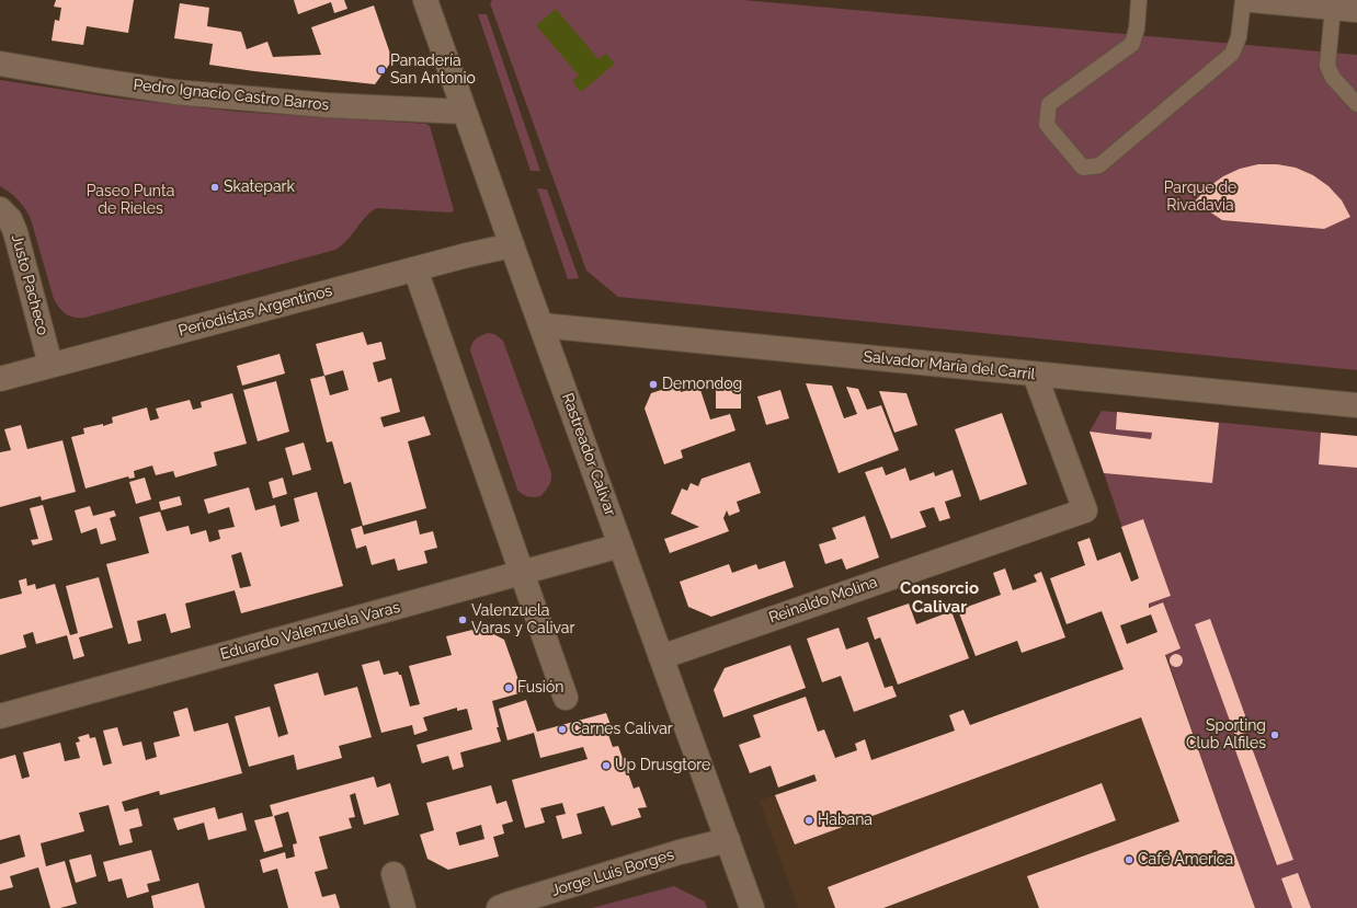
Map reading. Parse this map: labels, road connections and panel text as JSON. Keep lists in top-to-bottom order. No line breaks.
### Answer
{"streets":{"street":["Pedro Ignacio Castro Barros","Justo Pacheco","Periodistas Argentinos","Salvador María del Carril","Rastreador Calivar","Reinaldo Molina","Eduardo Valenzuela Varas","Jorge Luis Borges"]},"crossings":[["Pedro Ignacio Castro Barros","Rastreador Calivar"],["Justo Pacheco","Periodistas Argentinos"],["Periodistas Argentinos","Rastreador Calivar"],["Salvador María del Carril","Rastreador Calivar"],["Salvador María del Carril","Reinaldo Molina"],["Rastreador Calivar","Reinaldo Molina"],["Rastreador Calivar","Eduardo Valenzuela Varas"],["Rastreador Calivar","Jorge Luis Borges"]],"districts":["Consorcio Calivar"],"parks":["Parque de Rivadavia","Paseo Punta de Rieles"],"places":["Panadería San Antonio","Skatepark","Demondog","Valenzuela Varas y Calivar","Fusión","Carnes Calivar","Sporting Club Alfiles","Up Drusgtore","Habana","Café America"]}
